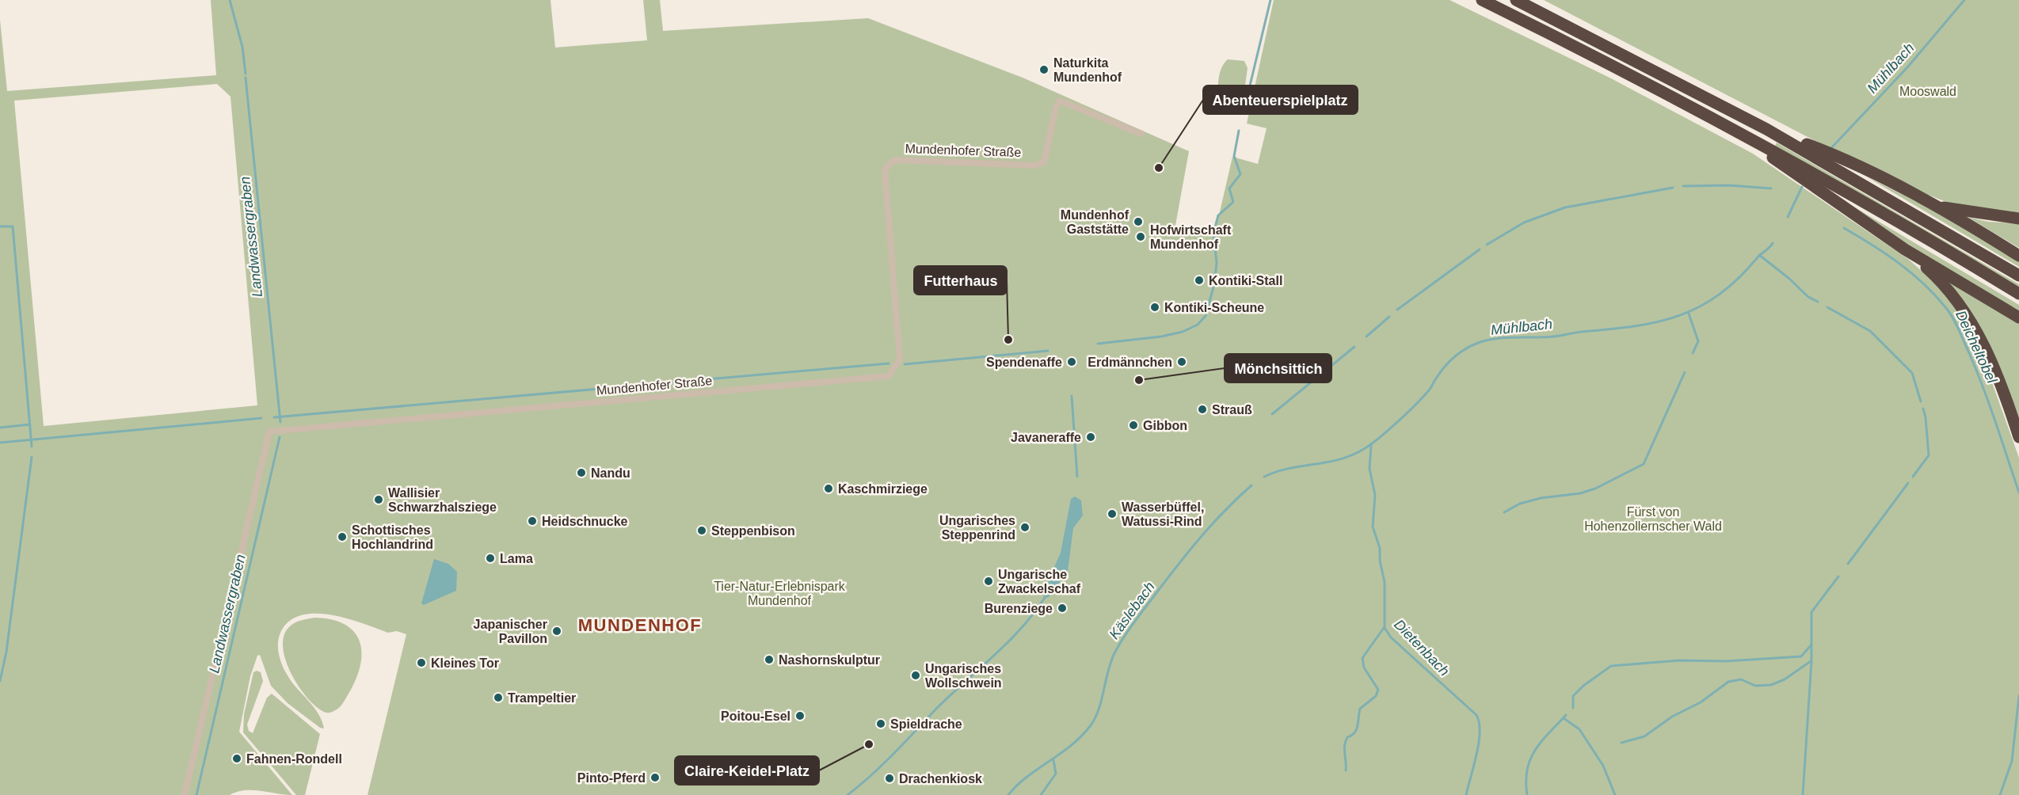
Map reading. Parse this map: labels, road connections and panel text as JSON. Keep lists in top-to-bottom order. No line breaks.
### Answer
{"streets":{"street":["Mundenhofer Straße"]},"districts":["MUNDENHOF"],"water":["Mühlbach","Landwassergraben","Deicheltobel","Käslebach","Dietenbach"],"parks":["Mooswald","Fürst von Hohenzollernscher Wald","Tier-Natur-Erlebnispark Mundenhof"],"places":["Naturkita Mundenhof","Abenteuerspielplatz","Mundenhof Gaststätte","Hofwirtschaft Mundenhof","Kontiki-Stall","Kontiki-Scheune","Futterhaus","Spendenaffe","Erdmännchen","Mönchsittich","Strauß","Gibbon","Javaneraffe","Nandu","Kaschmirziege","Wallisier Schwarzhalsziege","Wasserbüffel, Watussi-Rind","Heidschnucke","Ungarisches Steppenrind","Steppenbison","Schottisches Hochlandrind","Lama","Ungarische Zwackelschaf","Burenziege","Japanischer Pavillon","Nashornskulptur","Kleines Tor","Ungarisches Wollschwein","Trampeltier","Poitou-Esel","Spieldrache","Claire-Keidel-Platz","Fahnen-Rondell","Pinto-Pferd","Drachenkiosk"]}
